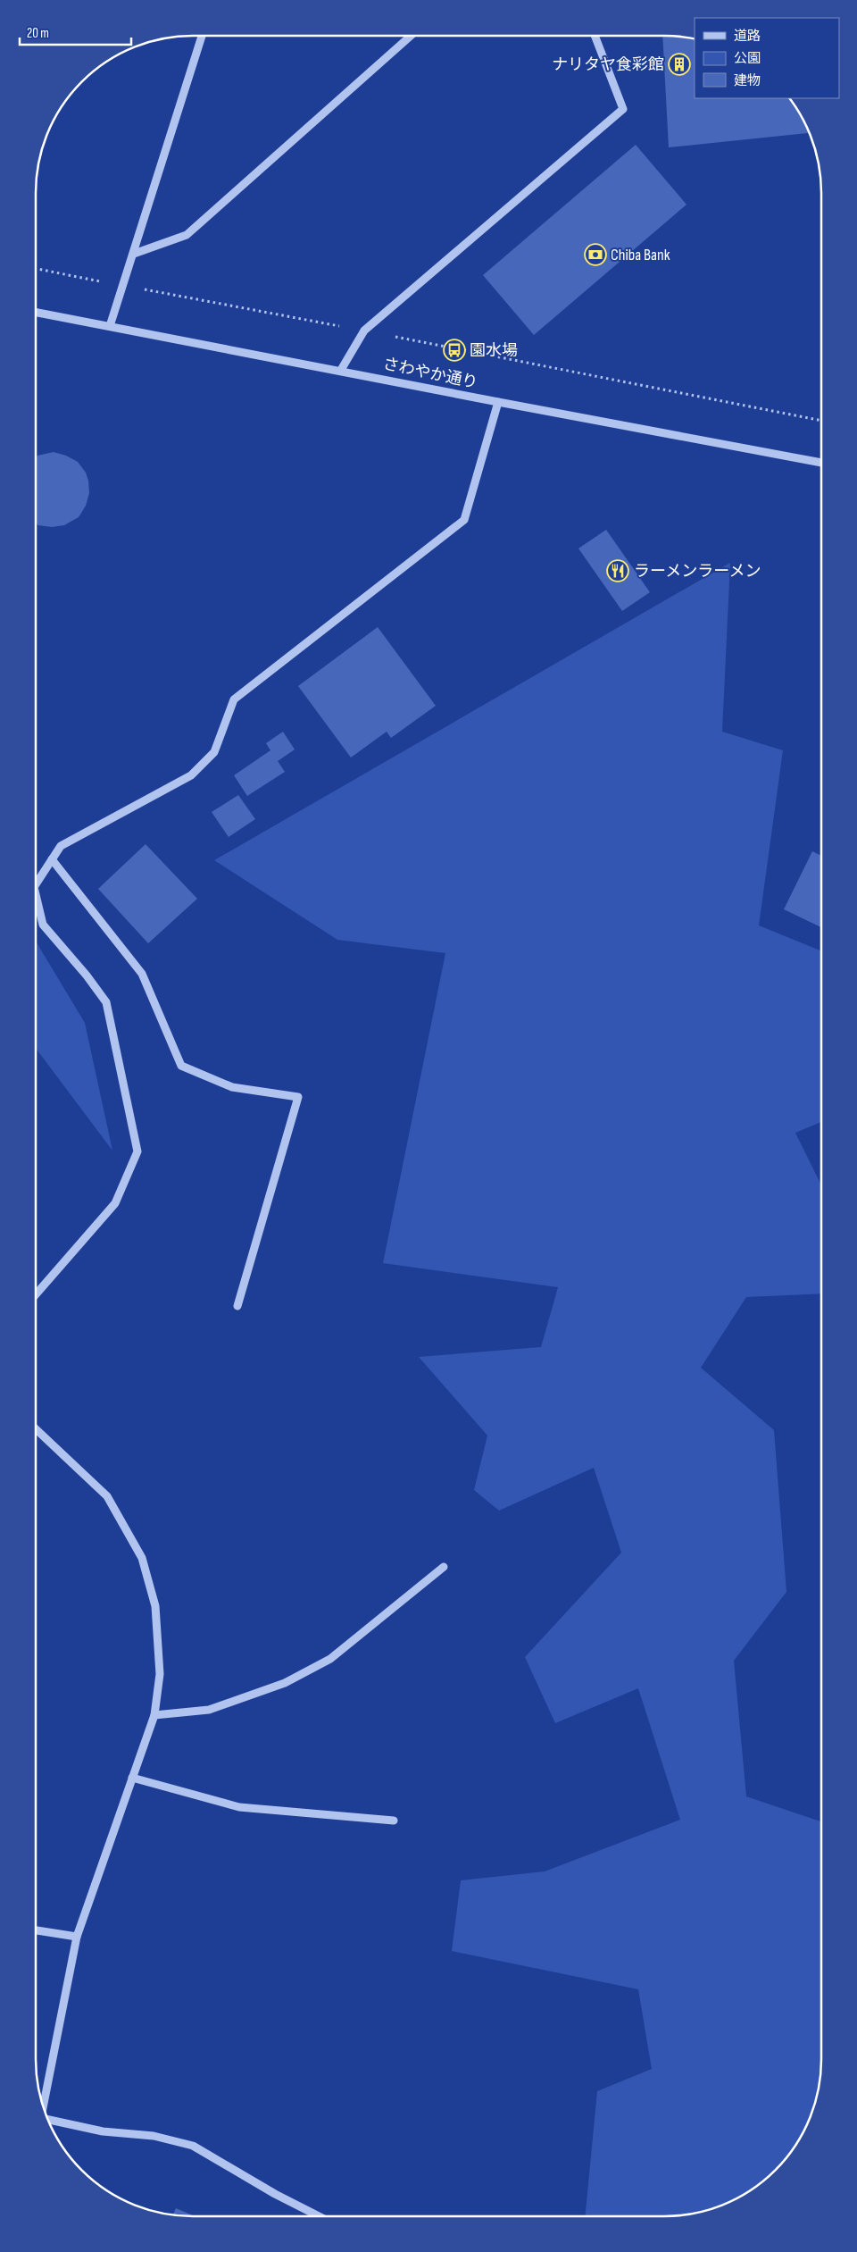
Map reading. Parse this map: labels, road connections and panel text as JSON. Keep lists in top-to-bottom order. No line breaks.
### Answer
{"streets":{"street":["さわやか通り"]},"places":{"building":["ナリタヤ食彩館"],"bank":["Chiba Bank"],"bus stop":["園水場"],"restaurant":["ラーメンラーメン"]},"legend":["道路","公園","建物"],"scale_bar":"20 m"}
